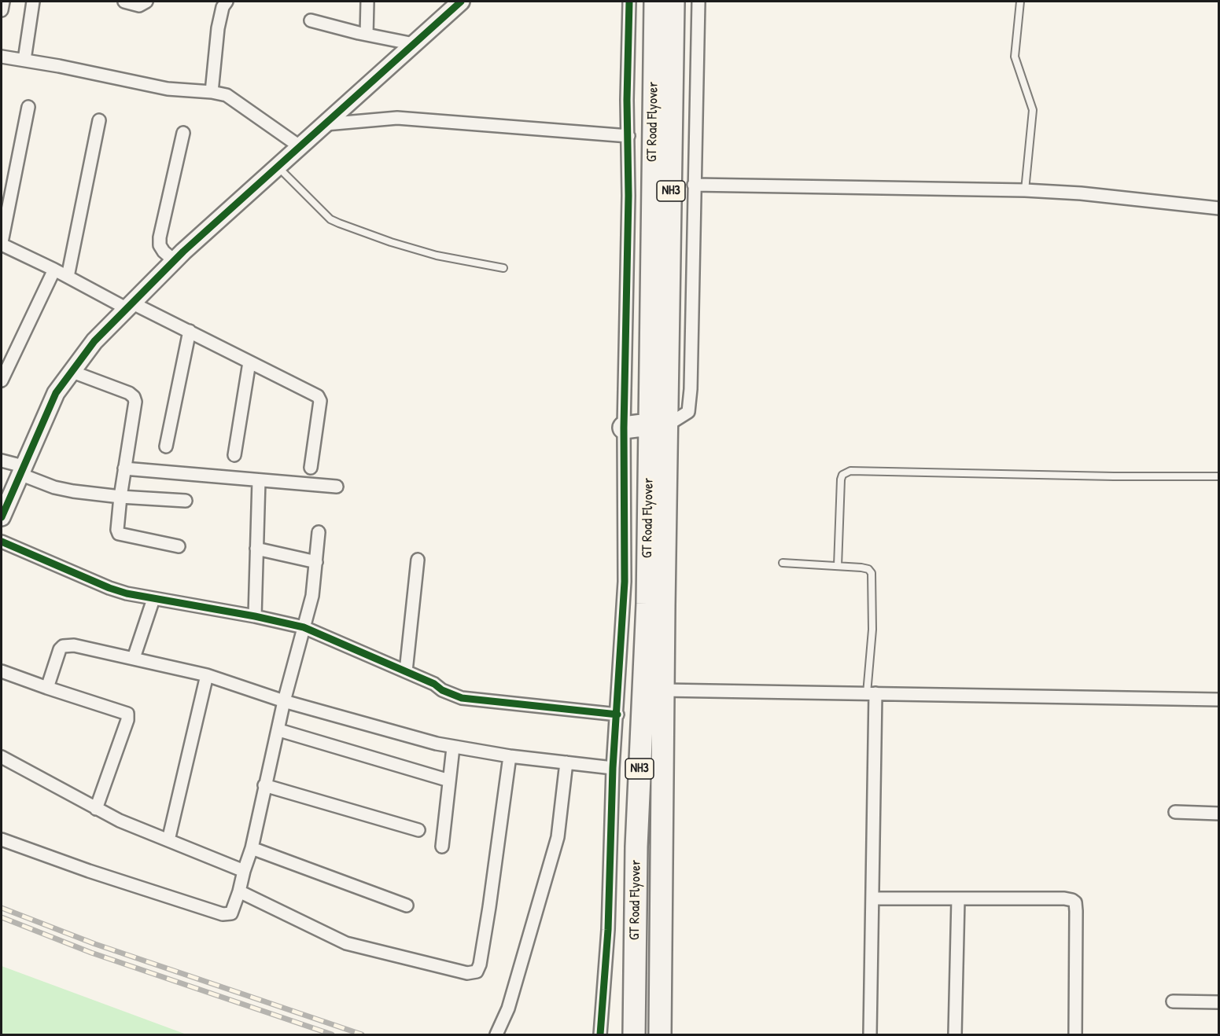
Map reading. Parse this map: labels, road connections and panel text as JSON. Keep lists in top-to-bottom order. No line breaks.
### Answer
{"streets":{"highway":["GT Road Flyover","NH3"]}}
